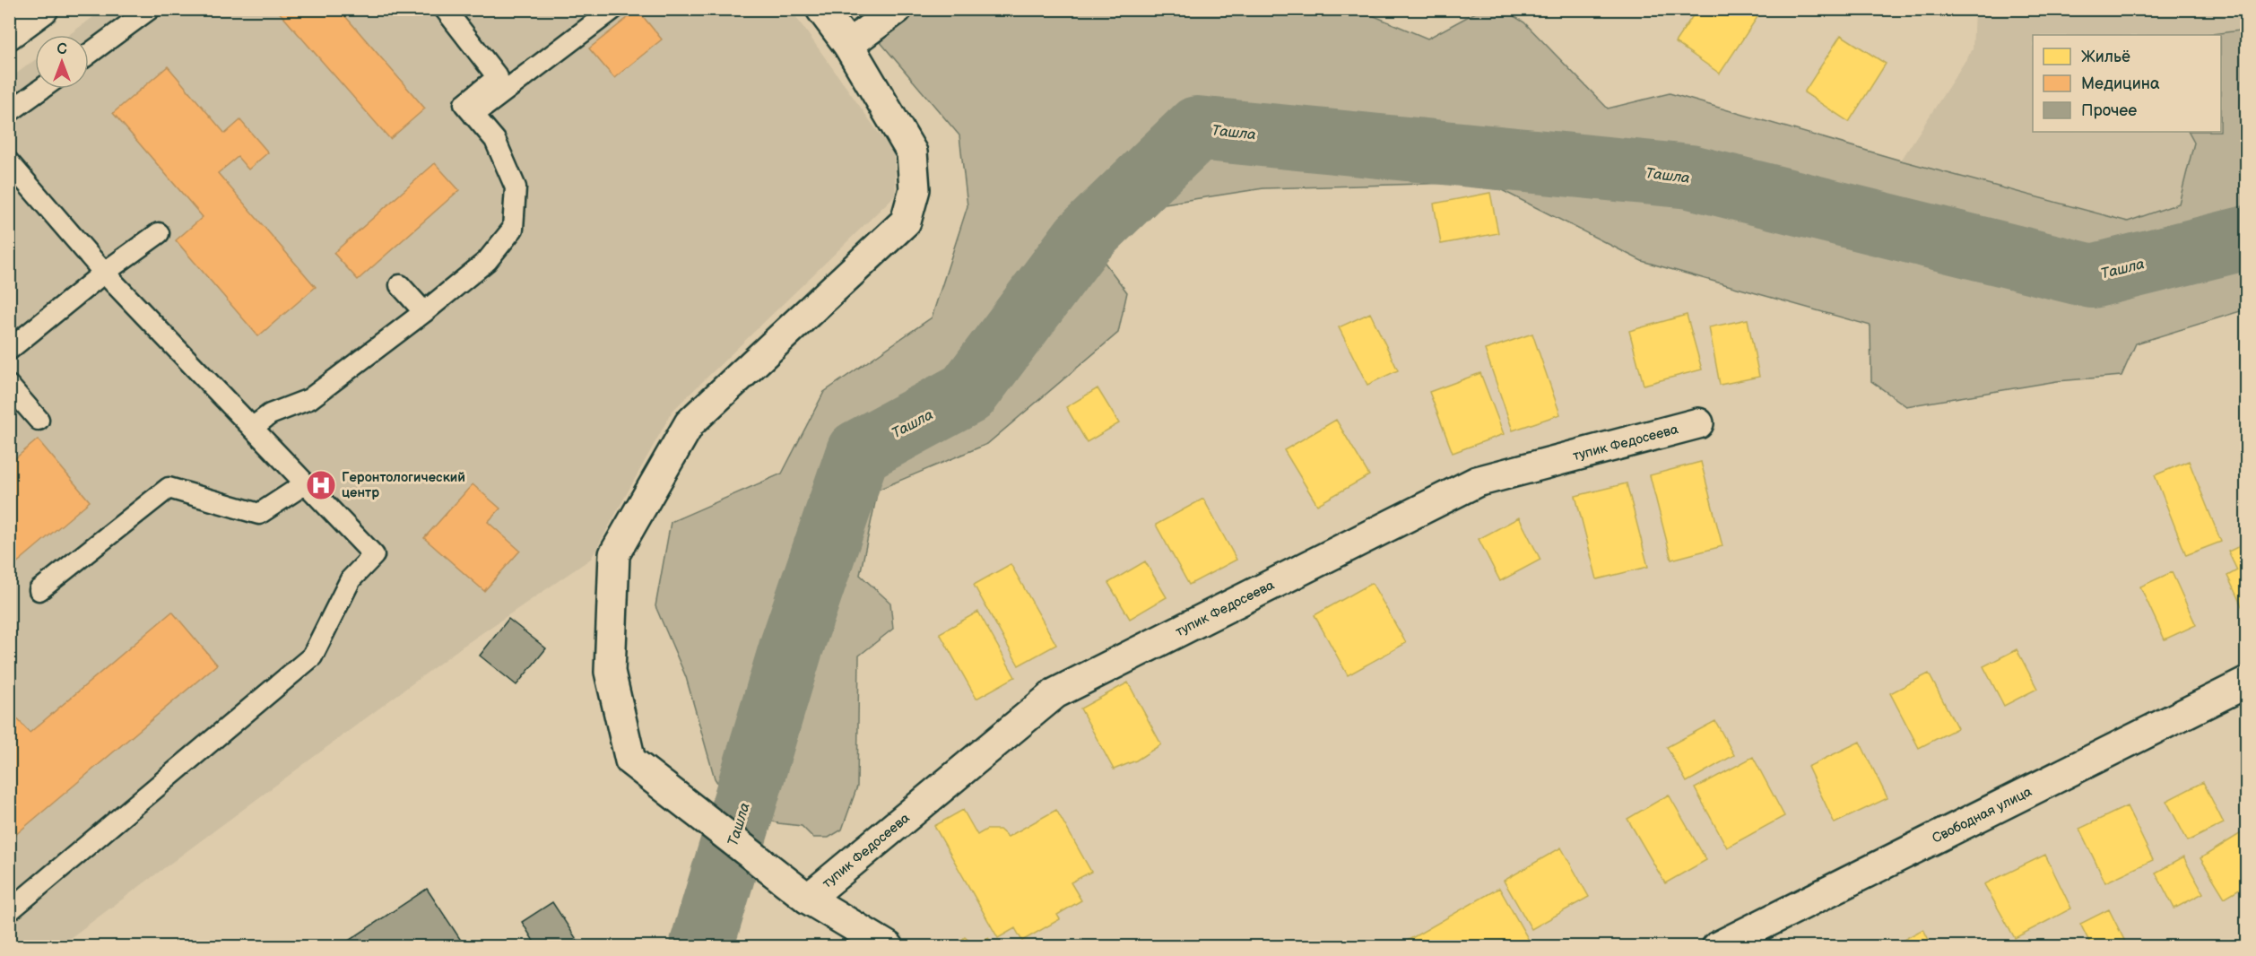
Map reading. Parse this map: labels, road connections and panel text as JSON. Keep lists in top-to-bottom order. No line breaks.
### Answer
{"streets":{"street":["тупик Федосеева","Свободная улица"]},"water":["Ташла"],"places":{"hospital":["Геронтологический центр"]},"legend":["Жильё","Медицина","Прочее"],"north":"top"}
